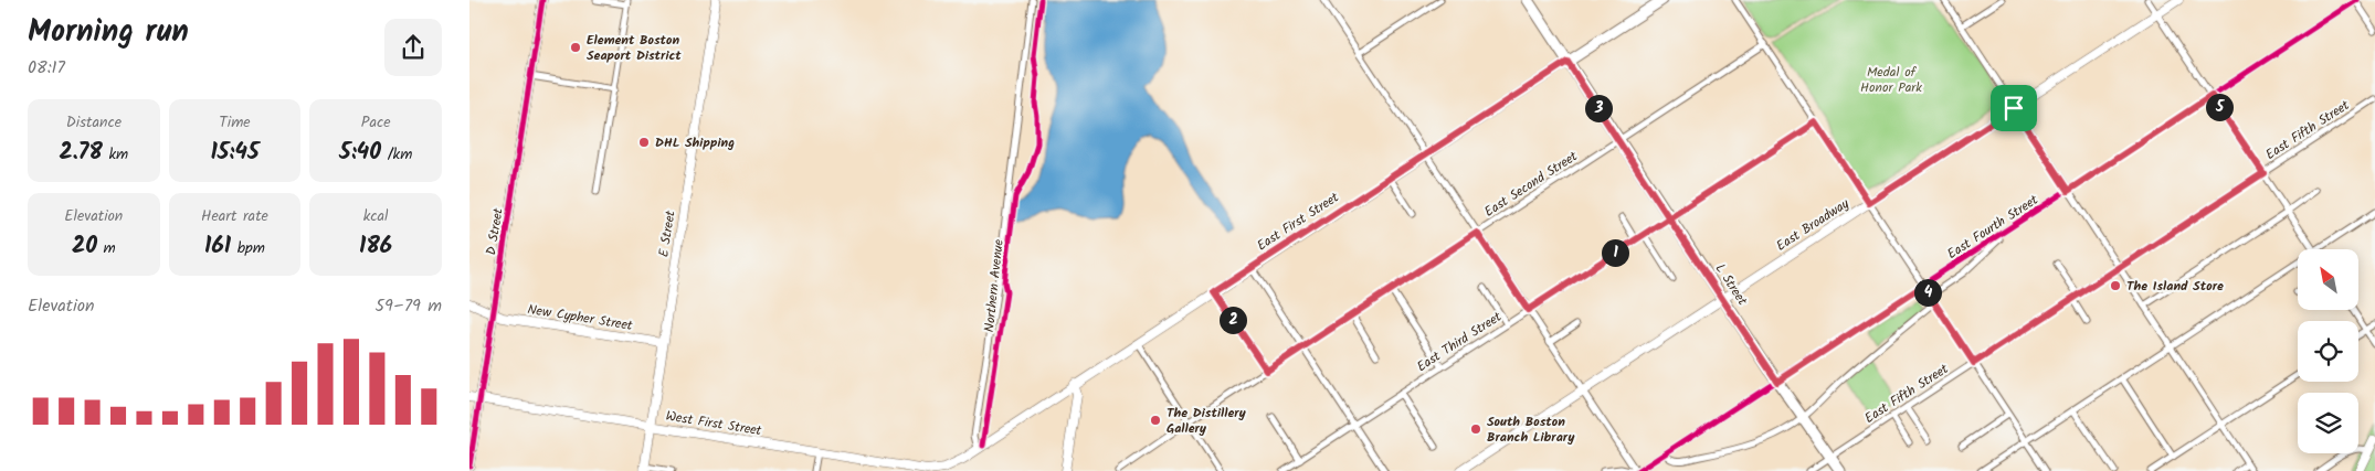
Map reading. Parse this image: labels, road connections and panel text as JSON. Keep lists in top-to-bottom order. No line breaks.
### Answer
{"streets":{"main road":["East First Street","East Broadway","D Street","E Street","L Street","New Cypher Street","West First Street"],"street":["East Fifth Street","East Second Street","East Fourth Street","East Third Street"],"cycle path":["Northern Avenue"]},"crossings":[["East Fifth Street","L Street"],["East Second Street","L Street"],["East First Street","L Street"],["East First Street","West First Street"],["East Broadway","L Street"],["East Fourth Street","L Street"],["D Street","New Cypher Street"],["D Street","West First Street"],["E Street","New Cypher Street"],["E Street","West First Street"],["L Street","East Third Street"]],"parks":["Medal of Honor Park"],"places":["Element Boston Seaport District","DHL Shipping","The Island Store","The Distillery Gallery","South Boston Branch Library"],"north":"top left","page":{"heading":["Morning run","08:17"],"stats":[["Distance","2.78 km"],["Time","15:45"],["Pace","5:40 /km"],["Elevation","20 m"],["Heart rate","161 bpm"],["kcal","186"]],"pins":["5","3","1","4","2"],"chart":["Elevation","59–79 m"]}}
